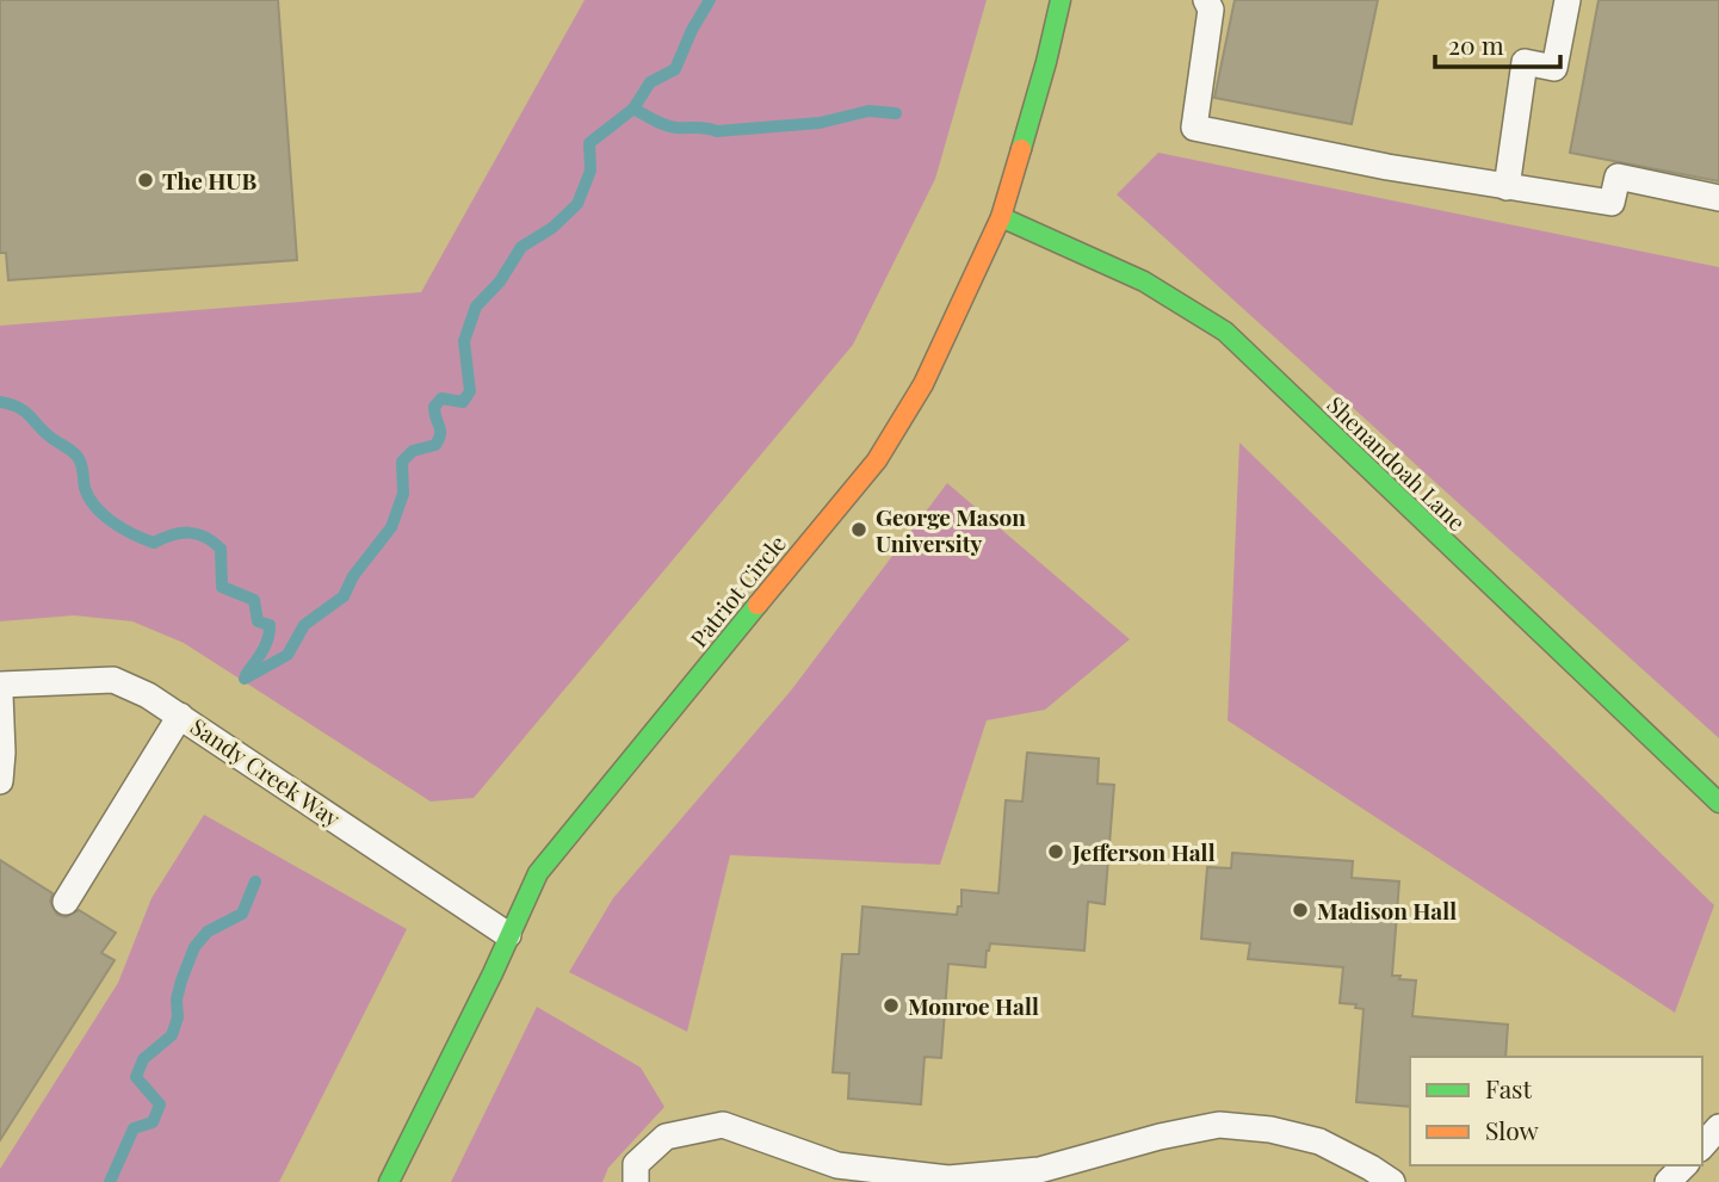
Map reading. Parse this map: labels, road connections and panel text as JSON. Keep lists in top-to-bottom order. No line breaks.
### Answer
{"streets":{"street":["Shenandoah Lane","Patriot Circle"],"lane":["Sandy Creek Way"]},"crossings":[["Shenandoah Lane","Patriot Circle"],["Patriot Circle","Sandy Creek Way"]],"places":["The HUB","George Mason University","Jefferson Hall","Madison Hall","Monroe Hall"],"legend":["Fast","Slow"],"scale_bar":"20 m"}
